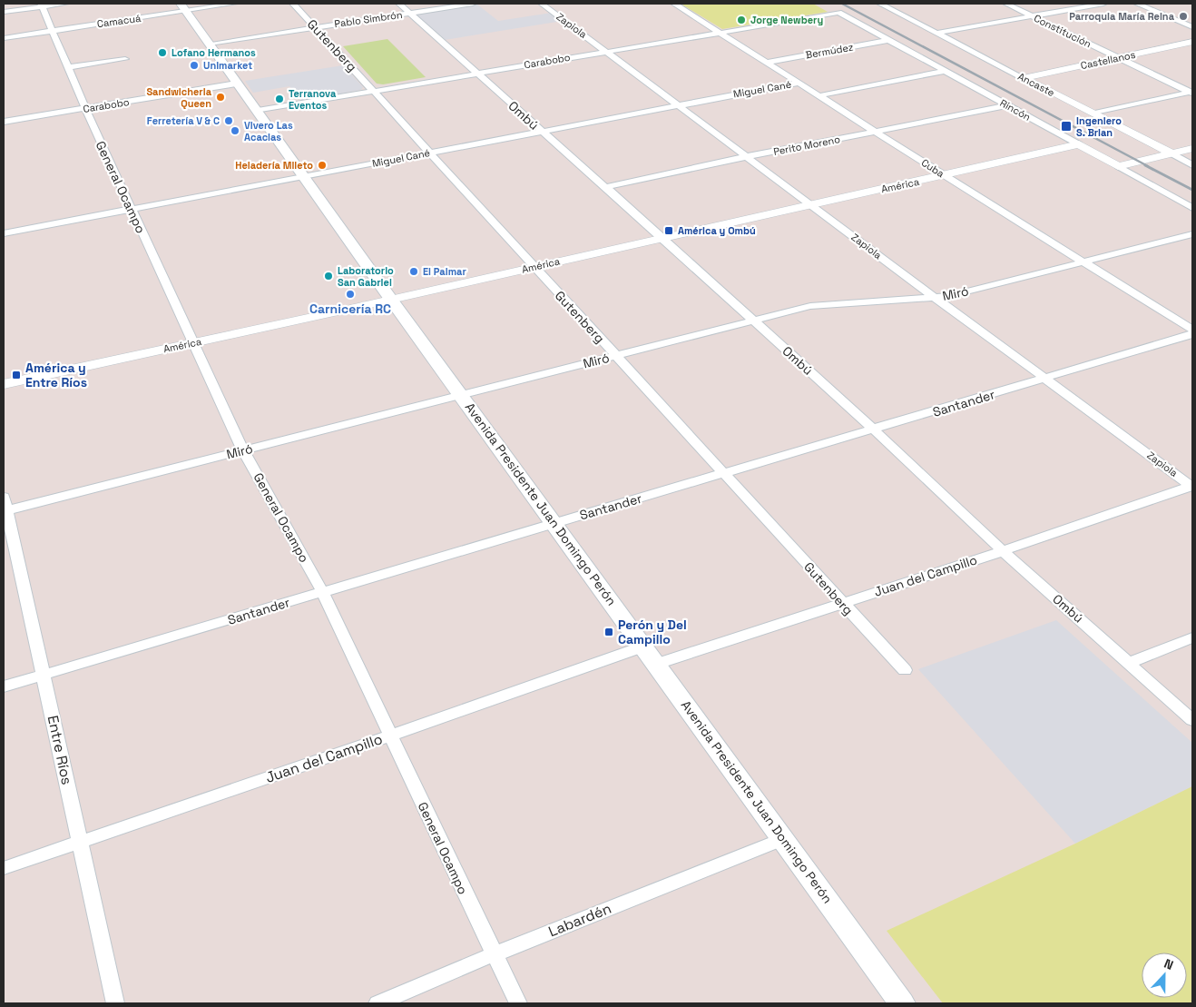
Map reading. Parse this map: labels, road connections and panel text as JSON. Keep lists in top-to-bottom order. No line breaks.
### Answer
{"streets":{"main road":["Avenida Presidente Juan Domingo Perón"],"street":["Pablo Simbrón","Camacuá","Zapiola","Constitución","Gutenberg","Bermúdez","Castellanos","Carabobo","Ancaste","Miguel Cané","Rincón","Ombú","Perito Moreno","Cuba","América","General Ocampo","Miró","Santander","Juan del Campillo","Entre Ríos","Labardén"]},"crossings":[["Pablo Simbrón","Gutenberg"],["Pablo Simbrón","Ombú"],["Pablo Simbrón","Avenida Presidente Juan Domingo Perón"],["Camacuá","General Ocampo"],["Camacuá","Avenida Presidente Juan Domingo Perón"],["Zapiola","Carabobo"],["Zapiola","Miguel Cané"],["Zapiola","Perito Moreno"],["Zapiola","América"],["Zapiola","Miró"],["Zapiola","Santander"],["Zapiola","Juan del Campillo"],["Constitución","Castellanos"],["Gutenberg","Carabobo"],["Gutenberg","Miguel Cané"],["Gutenberg","América"],["Gutenberg","Miró"],["Gutenberg","Santander"],["Gutenberg","Juan del Campillo"],["Bermúdez","Rincón"],["Bermúdez","Cuba"],["Castellanos","Ancaste"],["Carabobo","Rincón"],["Carabobo","Ombú"],["Carabobo","Cuba"],["Carabobo","General Ocampo"],["Carabobo","Avenida Presidente Juan Domingo Perón"],["Miguel Cané","Ombú"],["Miguel Cané","Cuba"],["Miguel Cané","General Ocampo"],["Miguel Cané","Avenida Presidente Juan Domingo Perón"],["Rincón","Perito Moreno"],["Rincón","América"],["Ombú","Perito Moreno"],["Ombú","América"],["Ombú","Miró"],["Ombú","Santander"],["Ombú","Juan del Campillo"],["Perito Moreno","Cuba"],["Cuba","América"],["Cuba","Miró"],["América","General Ocampo"],["América","Avenida Presidente Juan Domingo Perón"],["General Ocampo","Miró"],["General Ocampo","Santander"],["General Ocampo","Juan del Campillo"],["General Ocampo","Labardén"],["Miró","Avenida Presidente Juan Domingo Perón"],["Miró","Entre Ríos"],["Santander","Avenida Presidente Juan Domingo Perón"],["Santander","Entre Ríos"],["Avenida Presidente Juan Domingo Perón","Juan del Campillo"],["Avenida Presidente Juan Domingo Perón","Labardén"],["Juan del Campillo","Entre Ríos"]],"places":{"other":["Parroquia María Reina","Jorge Newbery","Lofano Hermanos","Unimarket","Sandwicheria Queen","Terranova Eventos","Ferretería V & C","Vivero Las Acacias","Heladería Mileto","El Palmar","Laboratorio San Gabriel","Carnicería RC"],"transit":["Ingeniero S. Brian","América y Ombú","América y Entre Ríos","Perón y Del Campillo"]},"north":"top"}
